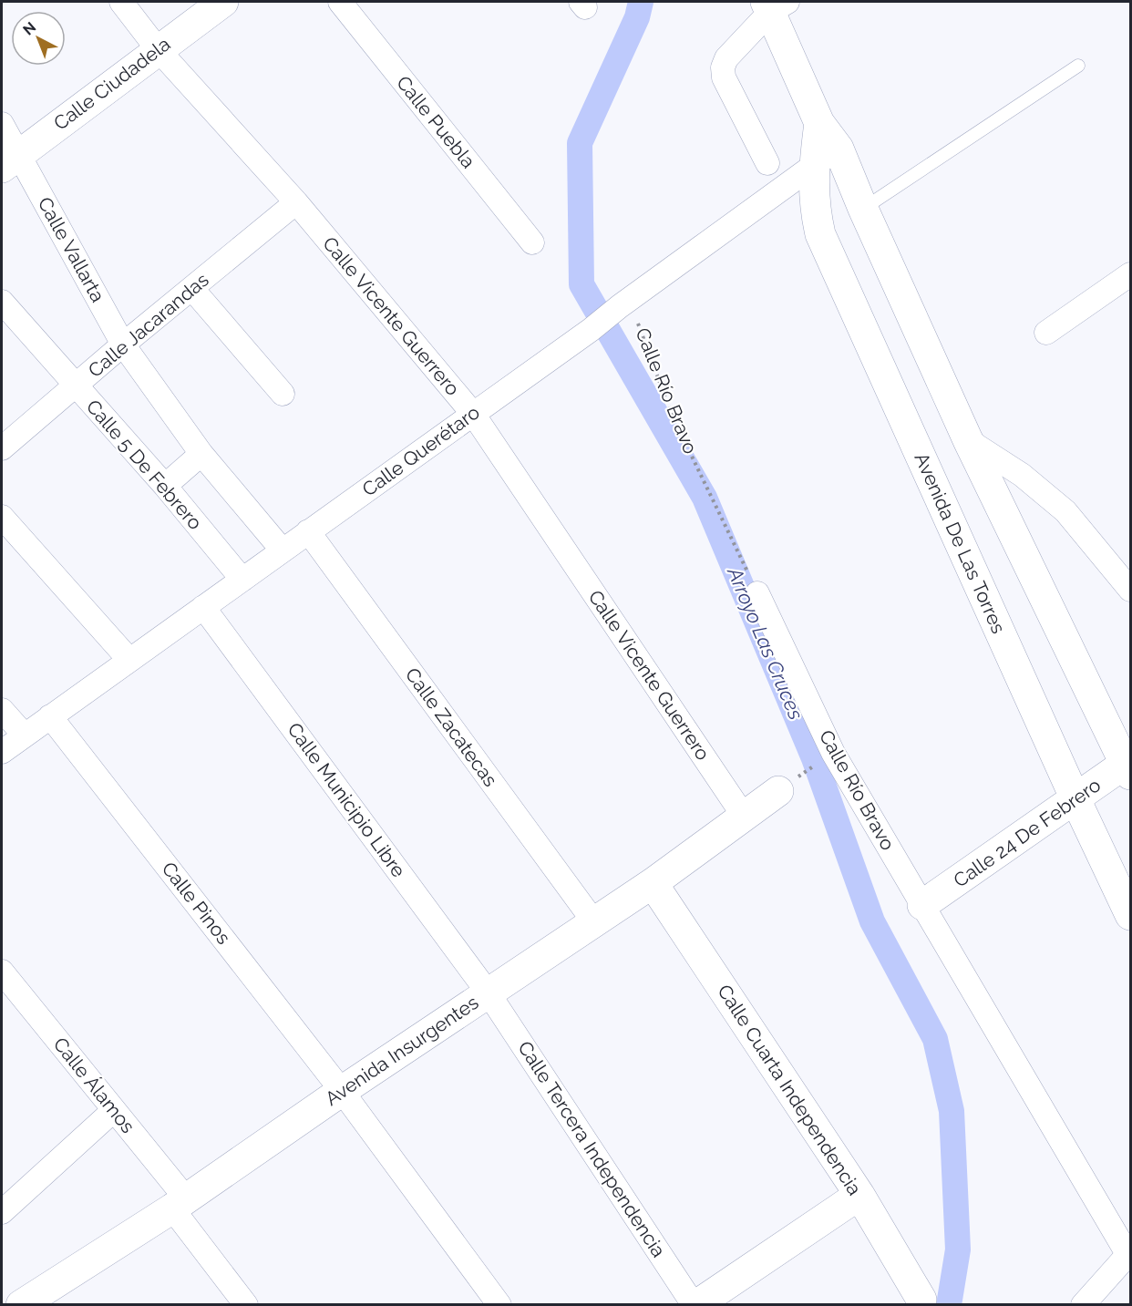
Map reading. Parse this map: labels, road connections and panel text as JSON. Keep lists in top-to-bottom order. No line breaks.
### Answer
{"streets":{"street":["Calle Ciudadela","Calle Puebla","Calle Vallarta","Calle Vicente Guerrero","Calle Jacarandas","Calle Río Bravo","Calle Querétaro","Calle 5 De Febrero","Avenida De Las Torres","Calle Zacatecas","Calle Municipio Libre","Calle 24 De Febrero","Calle Pinos","Avenida Insurgentes","Calle Álamos","Calle Cuarta Independencia","Calle Tercera Independencia"]},"crossings":[["Calle Ciudadela","Calle Vallarta"],["Calle Ciudadela","Calle Vicente Guerrero"],["Calle Vallarta","Calle Jacarandas"],["Calle Vallarta","Calle Querétaro"],["Calle Vicente Guerrero","Calle Jacarandas"],["Calle Vicente Guerrero","Calle Querétaro"],["Calle Vicente Guerrero","Avenida Insurgentes"],["Calle Jacarandas","Calle 5 De Febrero"],["Calle Río Bravo","Calle Querétaro"],["Calle Río Bravo","Calle 24 De Febrero"],["Calle Querétaro","Calle 5 De Febrero"],["Calle Querétaro","Avenida De Las Torres"],["Calle Querétaro","Calle Zacatecas"],["Calle Querétaro","Calle Municipio Libre"],["Calle Querétaro","Calle Pinos"],["Avenida De Las Torres","Calle 24 De Febrero"],["Calle Zacatecas","Avenida Insurgentes"],["Calle Municipio Libre","Avenida Insurgentes"],["Calle Municipio Libre","Calle Tercera Independencia"],["Calle Pinos","Avenida Insurgentes"],["Avenida Insurgentes","Calle Álamos"],["Avenida Insurgentes","Calle Cuarta Independencia"],["Avenida Insurgentes","Calle Tercera Independencia"]],"water":["Arroyo Las Cruces"],"north":"top left"}
